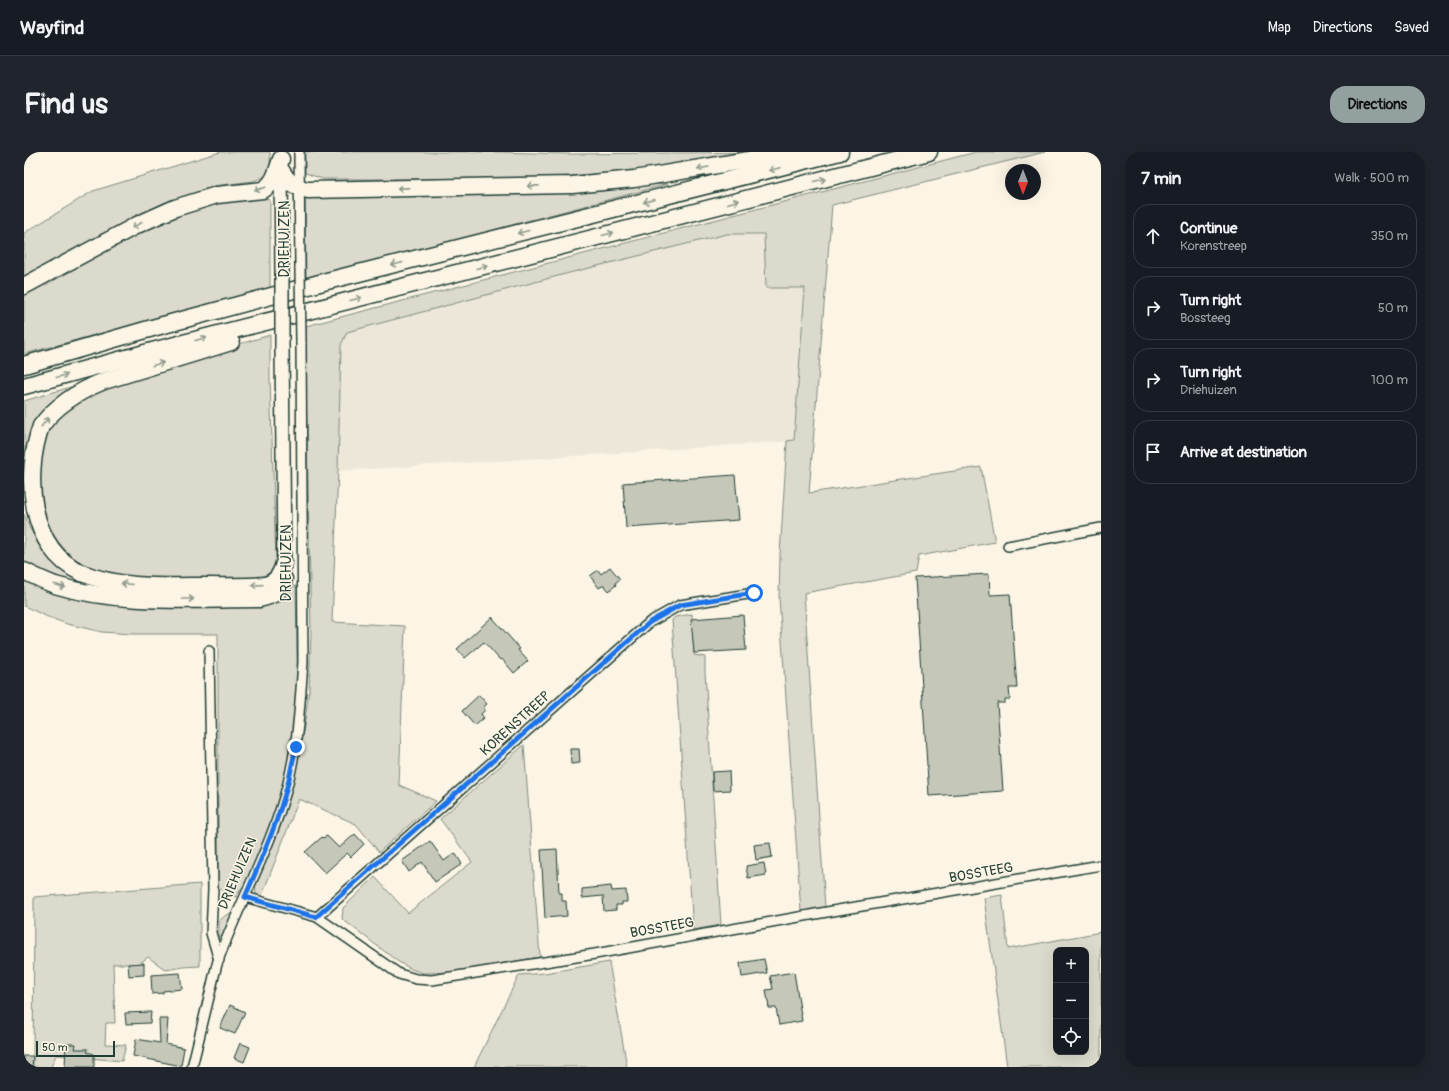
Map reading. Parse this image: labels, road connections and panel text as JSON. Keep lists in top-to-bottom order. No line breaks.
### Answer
{"streets":{"main road":["DRIEHUIZEN"],"street":["KORENSTREEP","BOSSTEEG"]},"crossings":[["DRIEHUIZEN","BOSSTEEG"],["KORENSTREEP","BOSSTEEG"]],"scale_bar":"50 m","north":"bottom","page":{"header":"Wayfind","nav":["Map","Directions","Saved"],"buttons":"Directions","title":"Find us","heading":["7 min","Walk · 500 m"],"list":[["Continue","Korenstreep","350 m"],["Turn right","Bossteeg","50 m"],["Turn right","Driehuizen","100 m"],"Arrive at destination"],"map_buttons":["+","−"],"scale":"50 m"}}
